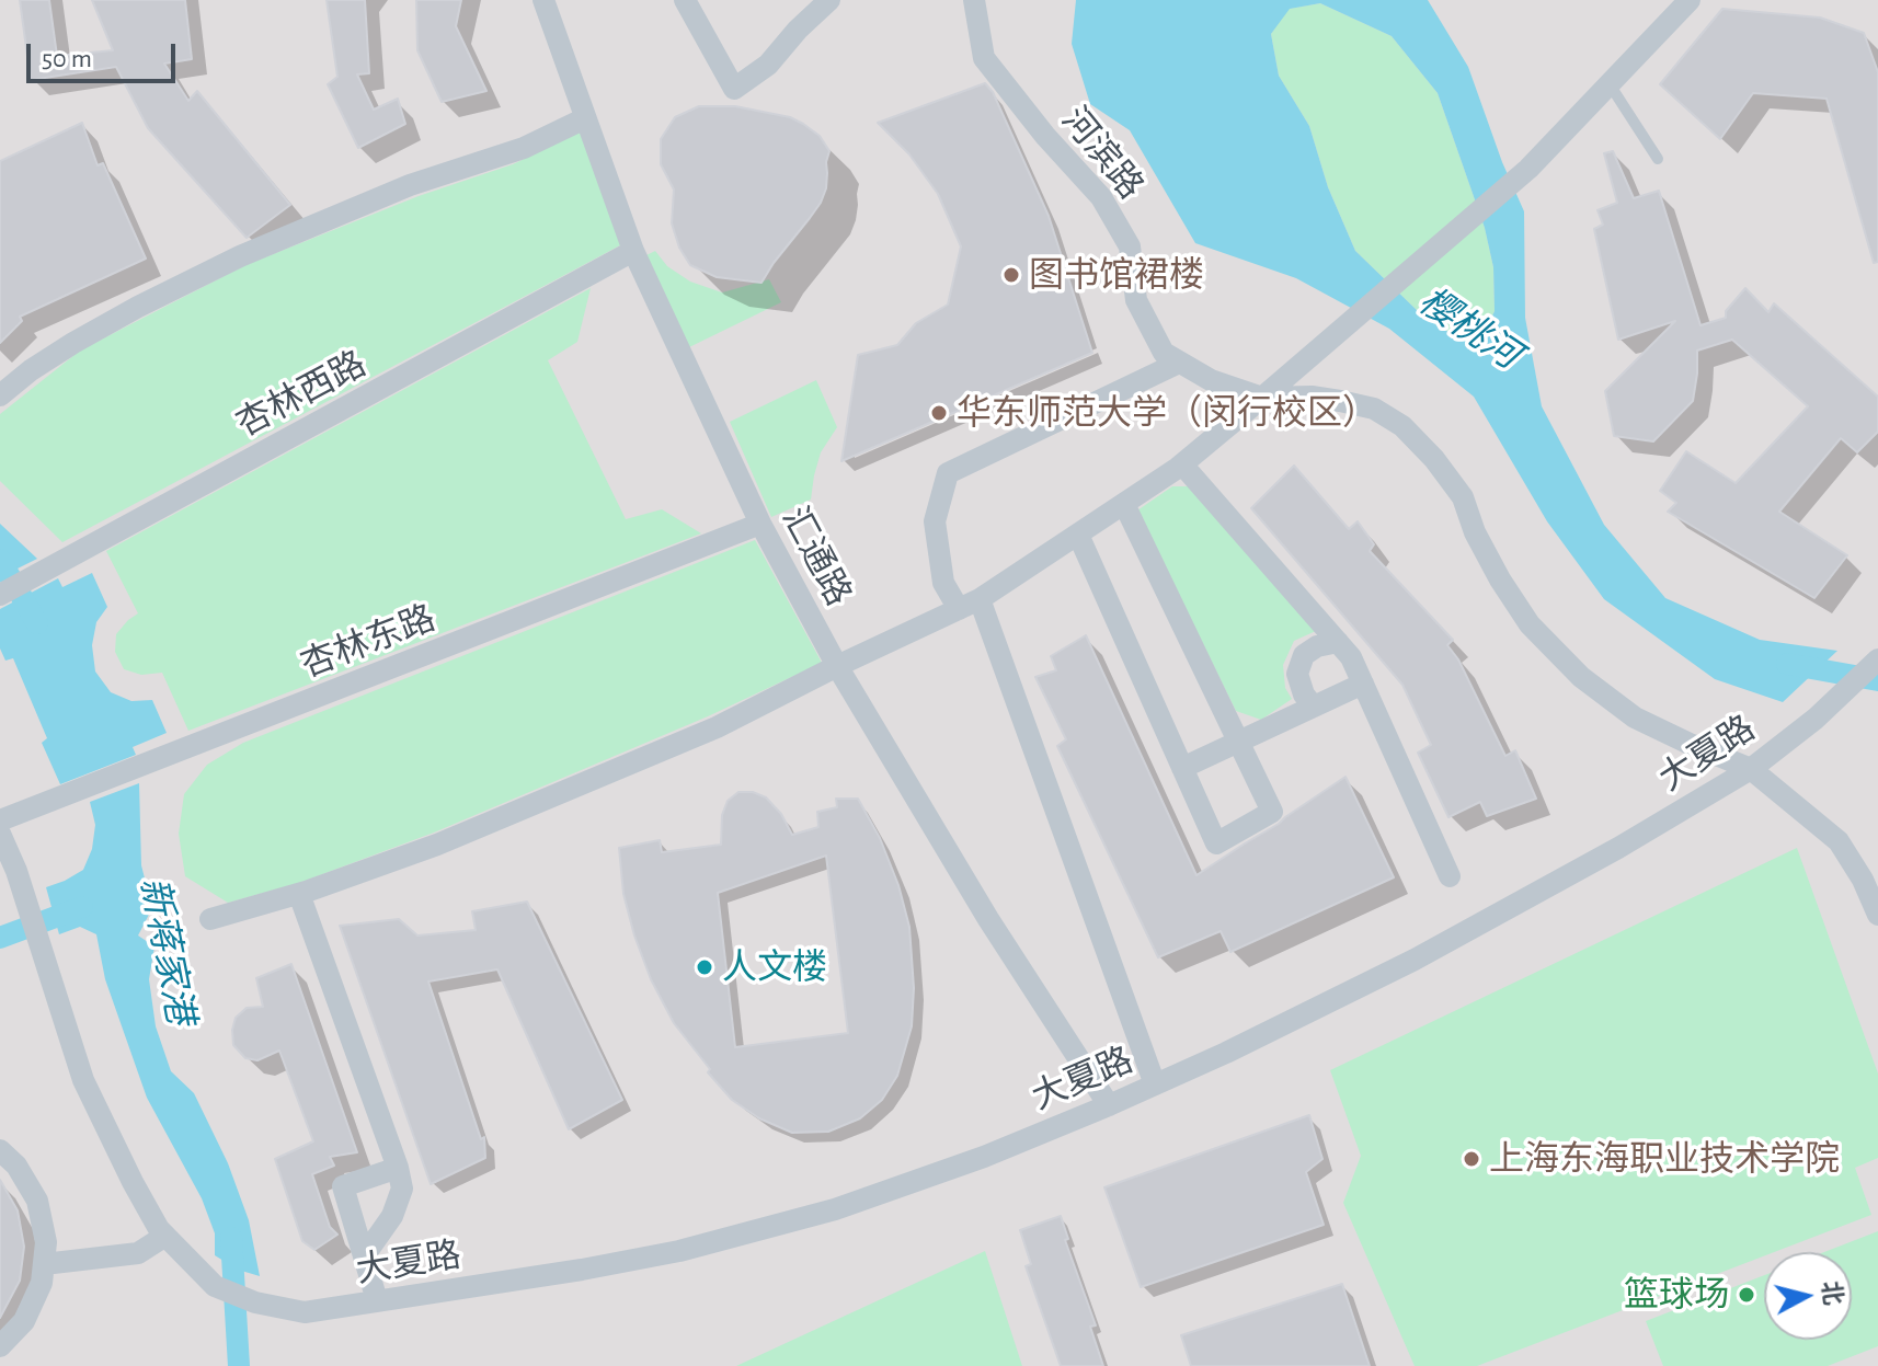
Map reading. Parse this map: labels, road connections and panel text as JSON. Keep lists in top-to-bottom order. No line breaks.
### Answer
{"streets":{"street":["河滨路","杏林西路","汇通路","杏林东路","大夏路"]},"crossings":[["杏林西路","汇通路"],["汇通路","杏林东路"],["汇通路","大夏路"]],"water":["樱桃河","新蒋家港"],"places":["图书馆裙楼","华东师范大学（闵行校区）","人文楼","上海东海职业技术学院","篮球场"],"scale_bar":"50 m","north":"right"}
